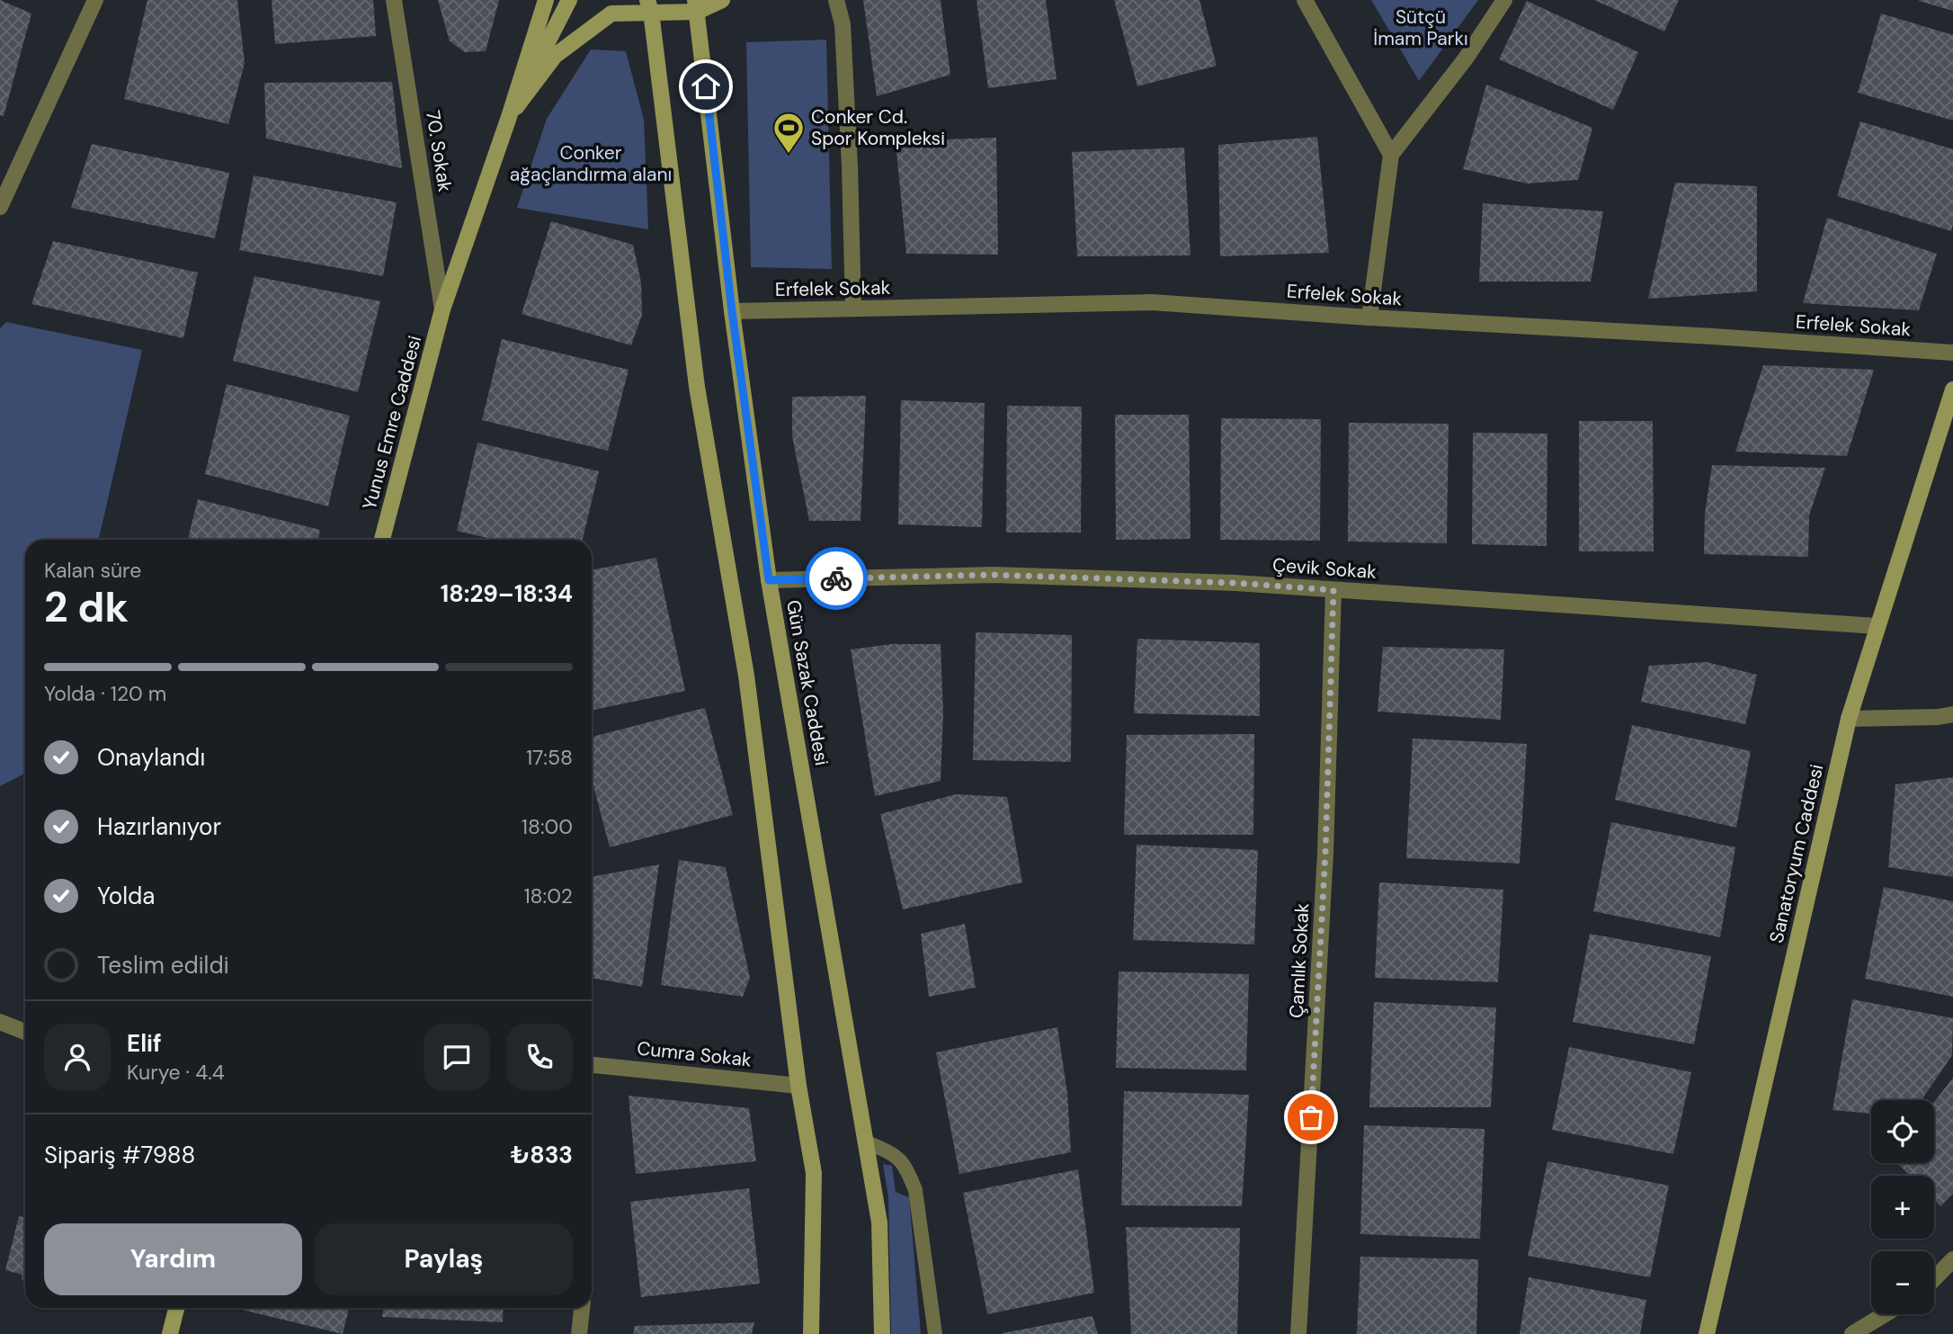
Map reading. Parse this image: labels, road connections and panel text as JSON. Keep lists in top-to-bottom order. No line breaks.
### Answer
{"streets":{"main road":["Yunus Emre Caddesi","Gün Sazak Caddesi","Sanatoryum Caddesi"],"street":["70. Sokak","Erfelek Sokak","Çevik Sokak","Çamlık Sokak","Cumra Sokak"]},"crossings":[["70. Sokak","Yunus Emre Caddesi"],["Erfelek Sokak","Gün Sazak Caddesi"],["Çevik Sokak","Gün Sazak Caddesi"],["Çevik Sokak","Sanatoryum Caddesi"],["Çevik Sokak","Çamlık Sokak"]],"parks":["Sütçü İmam Parkı","Conker ağaçlandırma alanı"],"places":{"sports":["Conker Cd. Spor Kompleksi"]},"page":{"heading":["2 dk","Kalan süre","18:29–18:34"],"panel":["Elif","Kurye · 4.4","Sipariş #7988","₺833"],"bar":"Yolda · 120 m","list":[["Onaylandı","17:58"],["Hazırlanıyor","18:00"],["Yolda","18:02"],"Teslim edildi"],"map_buttons":["+","−"],"buttons":["Yardım","Paylaş"]}}
